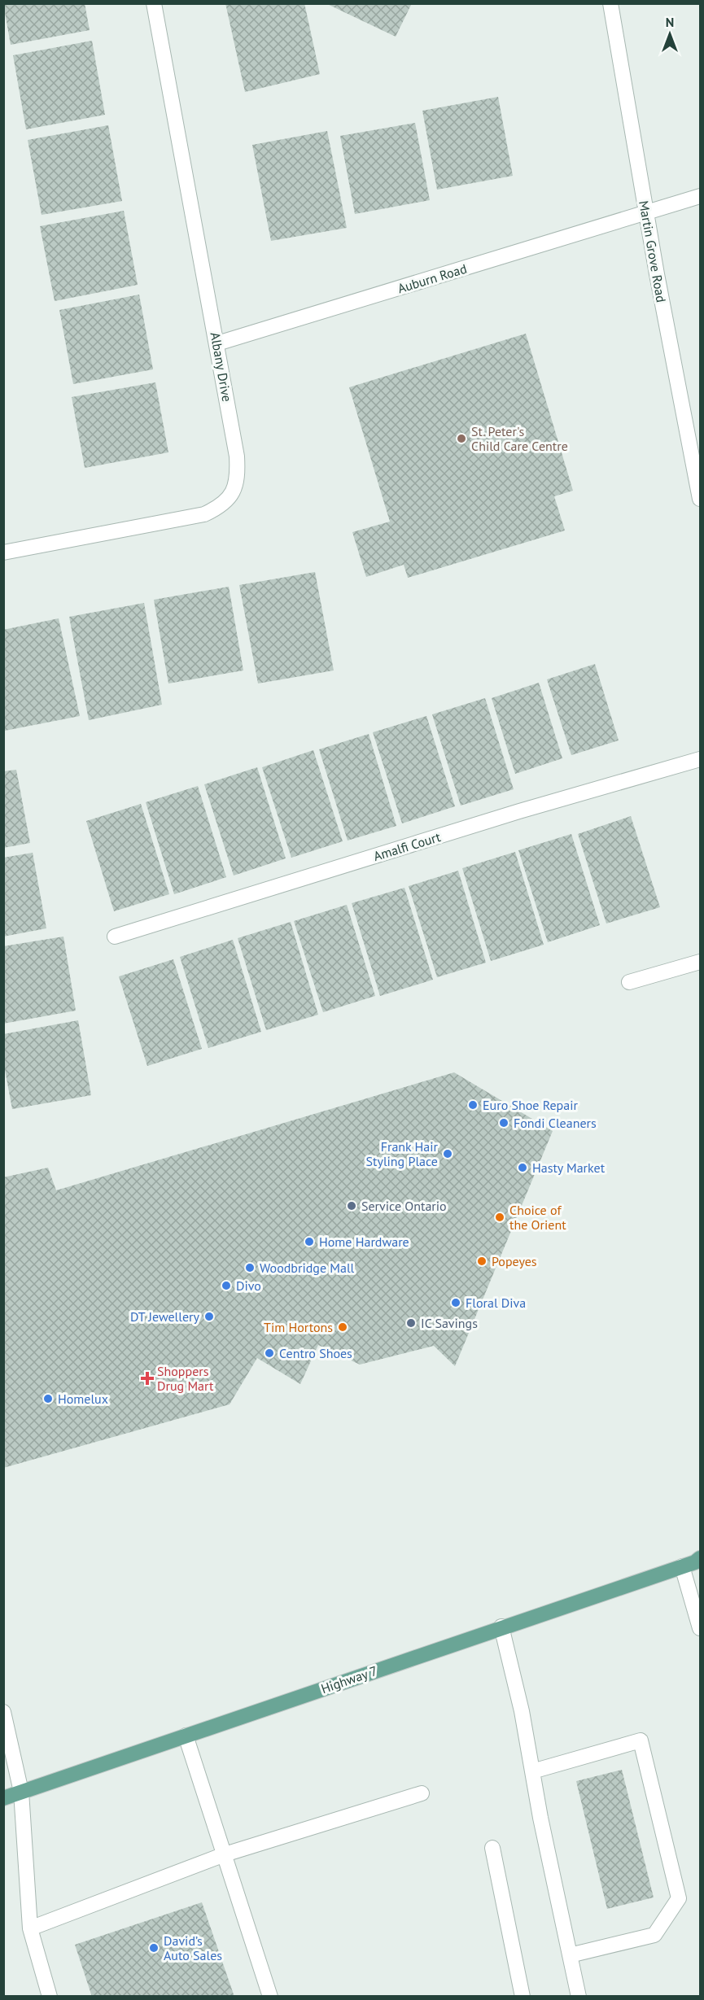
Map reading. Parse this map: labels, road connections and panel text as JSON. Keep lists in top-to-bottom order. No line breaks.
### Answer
{"streets":{"main road":["Highway 7"],"street":["Martin Grove Road","Auburn Road","Albany Drive","Amalfi Court"]},"crossings":[["Martin Grove Road","Auburn Road"],["Auburn Road","Albany Drive"]],"places":{"other":["St. Peter's Child Care Centre","Euro Shoe Repair","Fondi Cleaners","Frank Hair Styling Place","Hasty Market","Service Ontario","Choice of the Orient","Home Hardware","Popeyes","Woodbridge Mall","Divo","Floral Diva","DT Jewellery","IC Savings","Tim Hortons","Centro Shoes","Homelux","David’s Auto Sales"],"health":["Shoppers Drug Mart"]},"north":"top"}
